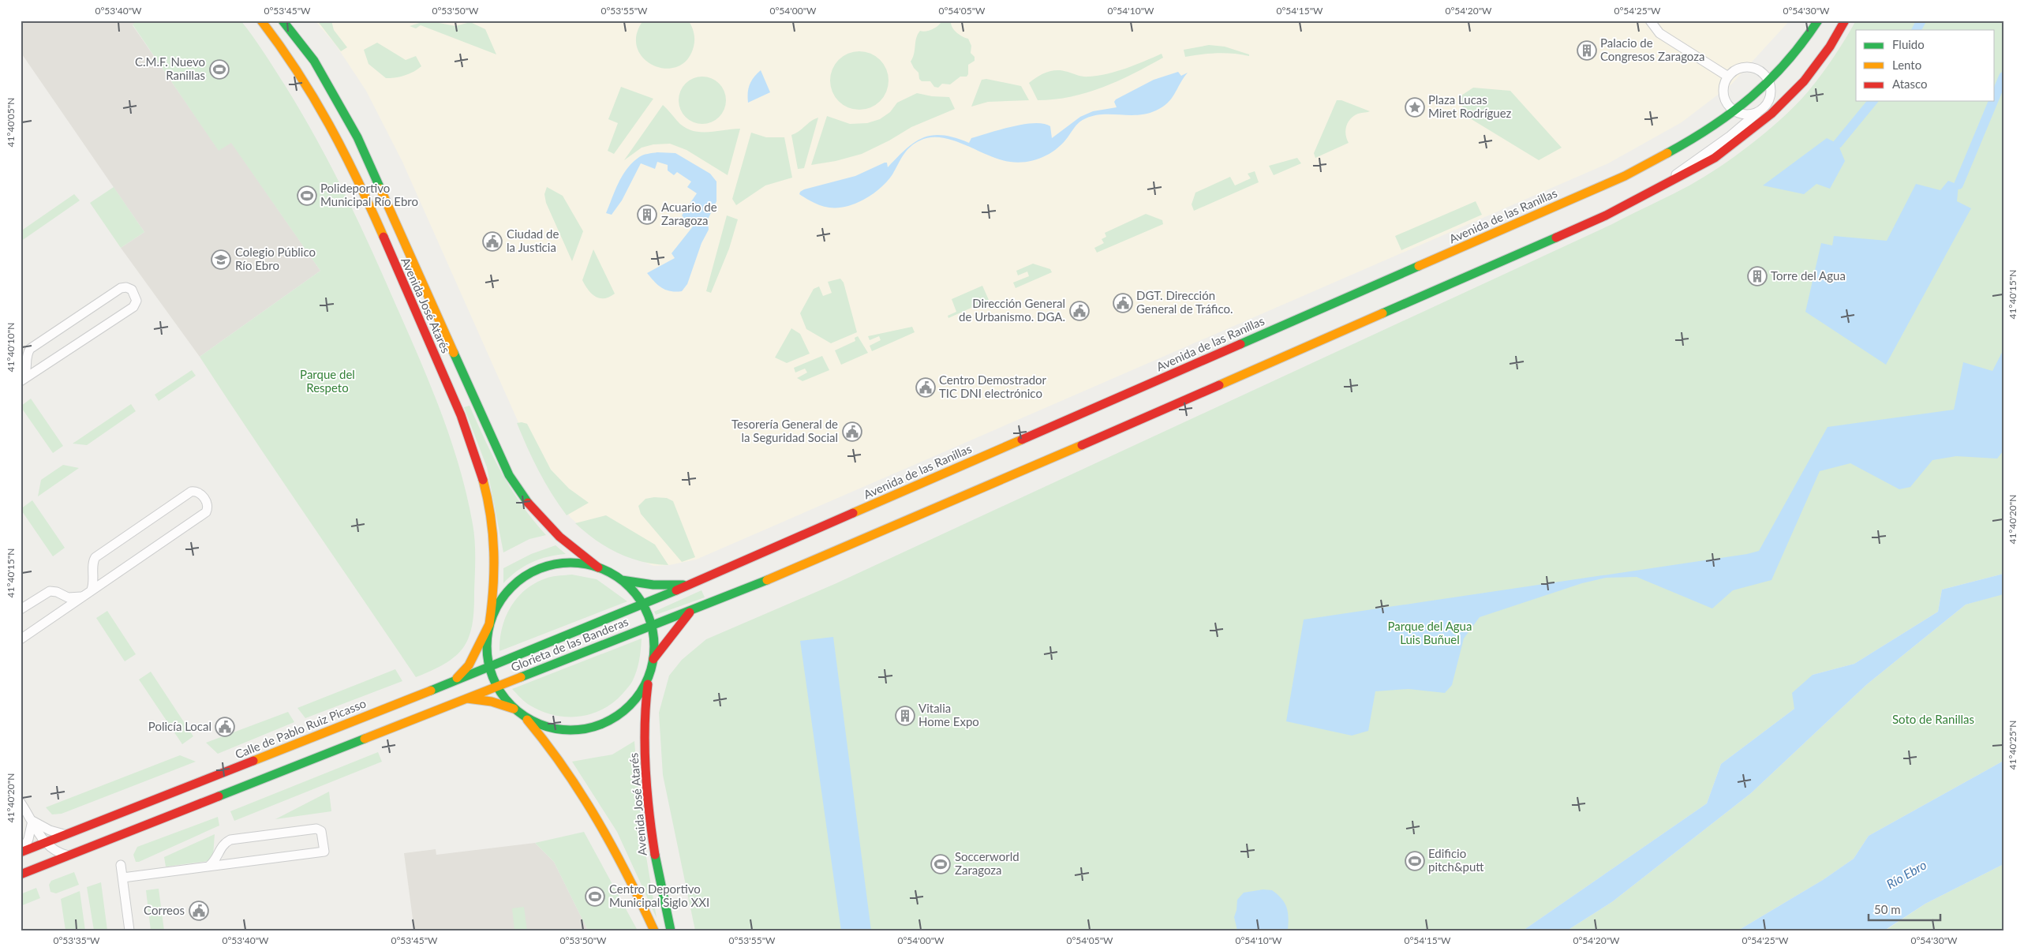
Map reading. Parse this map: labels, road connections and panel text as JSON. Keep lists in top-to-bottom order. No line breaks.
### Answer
{"streets":{"main road":["Avenida de las Ranillas","Avenida José Atarés","Glorieta de las Banderas","Calle de Pablo Ruiz Picasso"]},"crossings":[["Avenida de las Ranillas","Glorieta de las Banderas"],["Avenida José Atarés","Calle de Pablo Ruiz Picasso"],["Glorieta de las Banderas","Calle de Pablo Ruiz Picasso"]],"water":["Río Ebro"],"parks":["Parque del Respeto","Parque del Agua Luis Buñuel","Soto de Ranillas"],"places":{"building":["Palacio de Congresos Zaragoza","Acuario de Zaragoza","Torre del Agua","Vitalia Home Expo"],"sports":["C.M.F. Nuevo Ranillas","Polideportivo Municipal Río Ebro","Edificio pitch&putt","Soccerworld Zaragoza","Centro Deportivo Municipal Siglo XXI"],"place":["Plaza Lucas Miret Rodríguez"],"public building":["Ciudad de la Justicia","DGT. Dirección General de Tráfico.","Dirección General de Urbanismo. DGA.","Centro Demostrador TIC DNI electrónico","Tesorería General de la Seguridad Social","Policía Local","Correos"],"school or university":["Colegio Público Río Ebro"]},"legend":["Fluido","Lento","Atasco"],"scale_bar":"50 m","coordinates":["0°53'40\"W","0°53'45\"W","0°53'50\"W","0°53'55\"W","0°54'00\"W","0°54'05\"W","0°54'10\"W","0°54'15\"W","0°54'20\"W","0°54'25\"W","0°54'30\"W","41°40'05\"N","41°40'15\"N","41°40'10\"N","41°40'20\"N","41°40'25\"N","0°53'35\"W"]}
